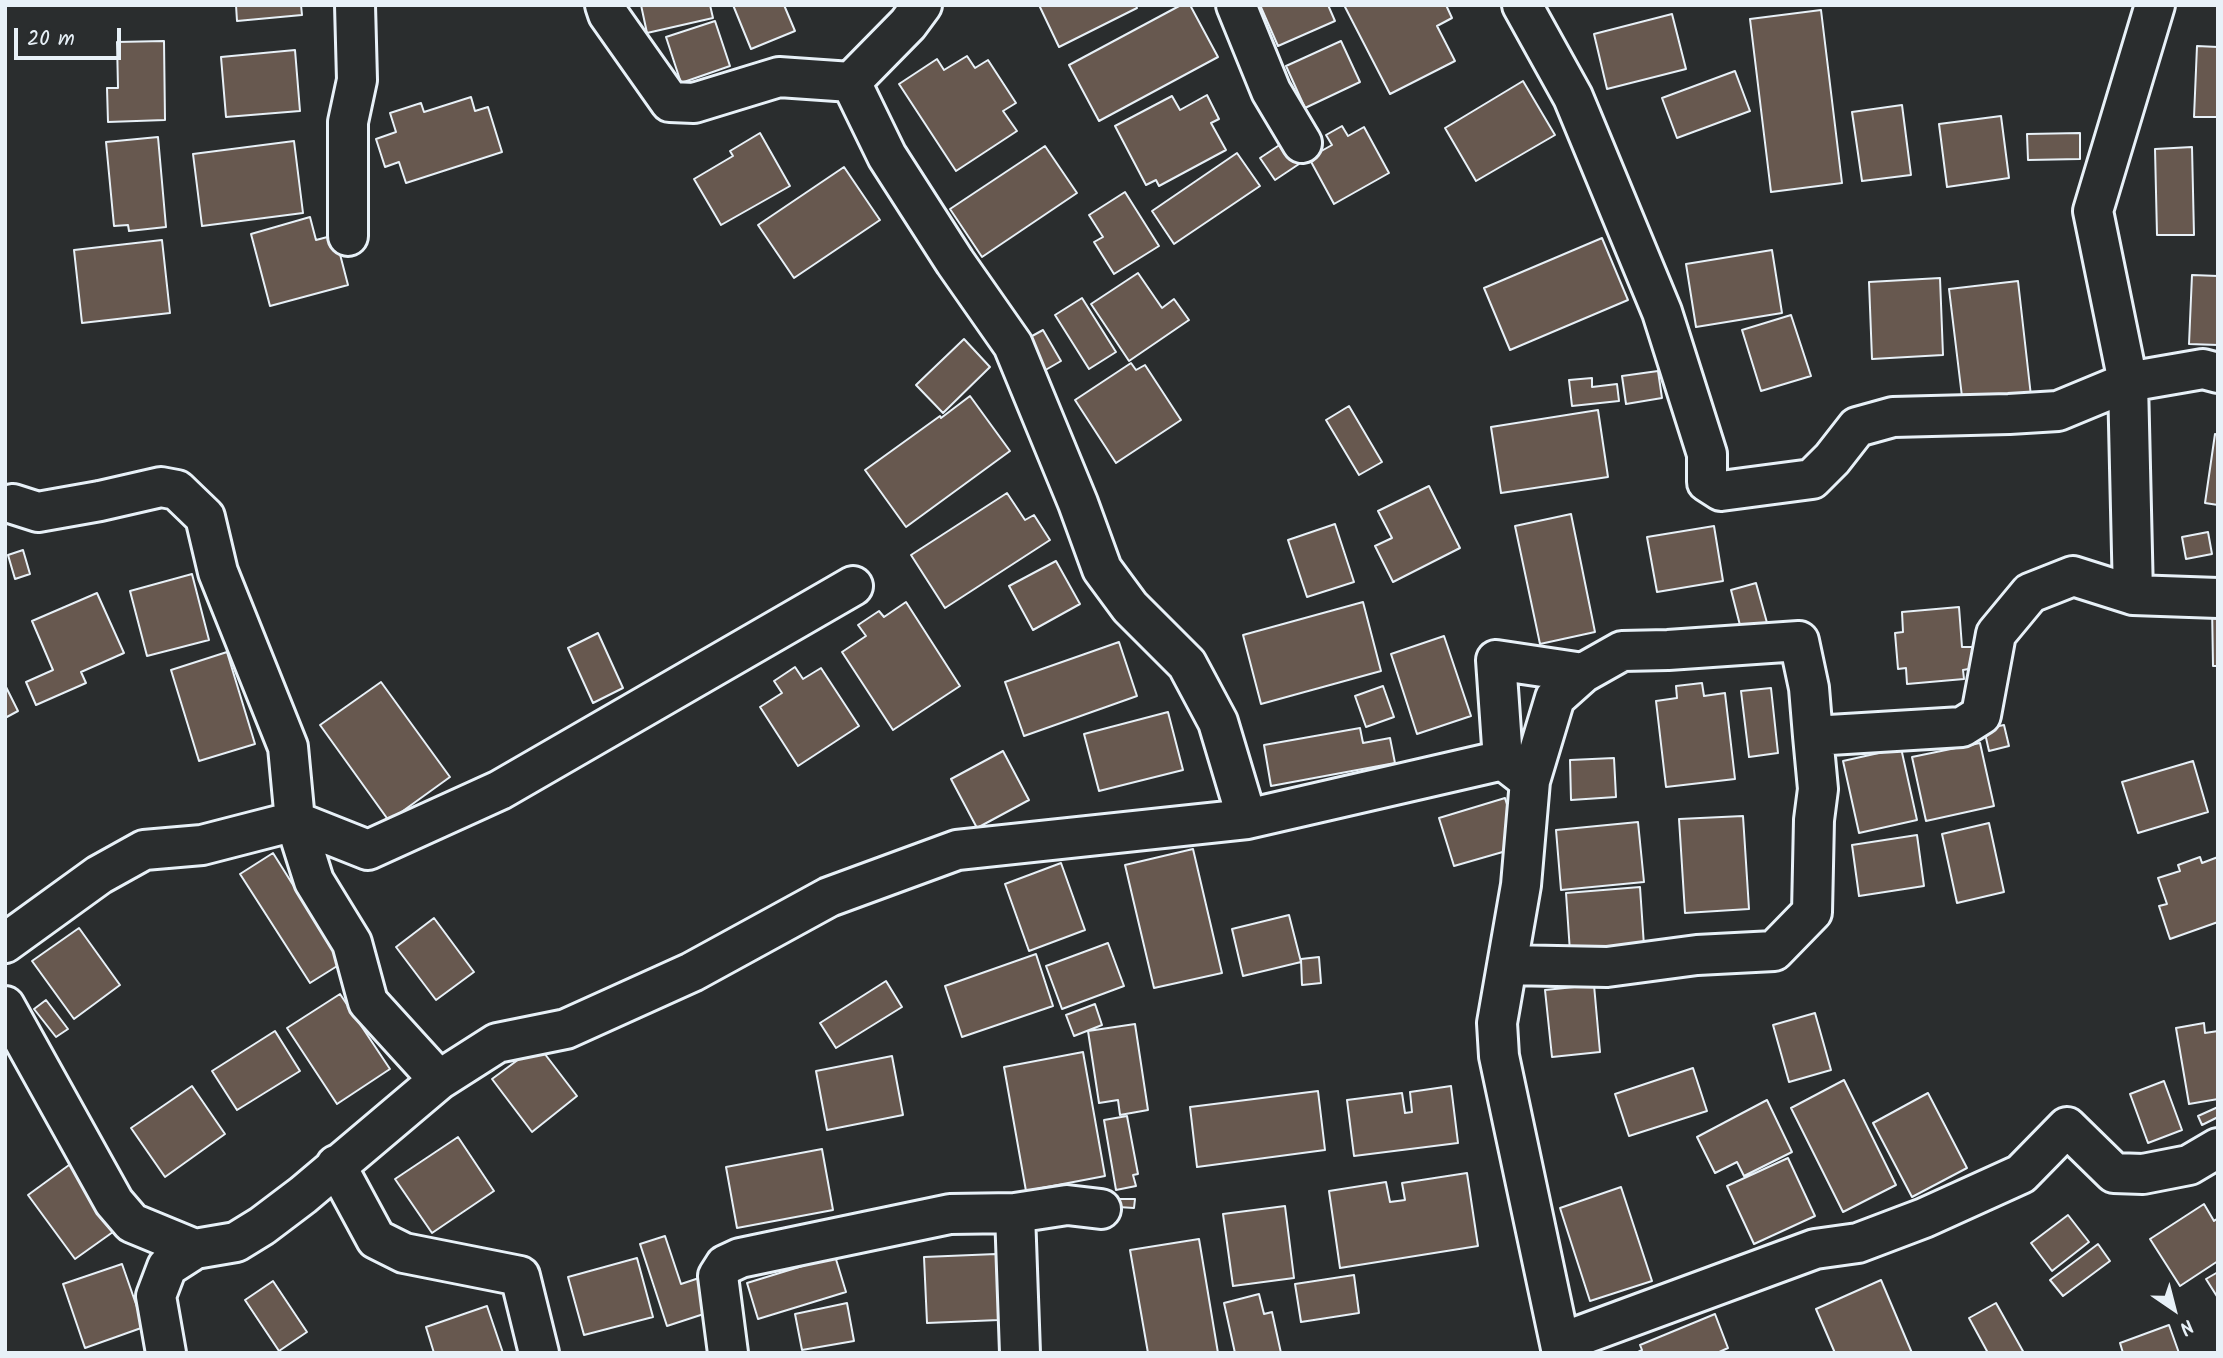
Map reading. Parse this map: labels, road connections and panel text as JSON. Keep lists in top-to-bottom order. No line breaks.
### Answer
{"scale_bar":"20 m","north":"bottom right"}
